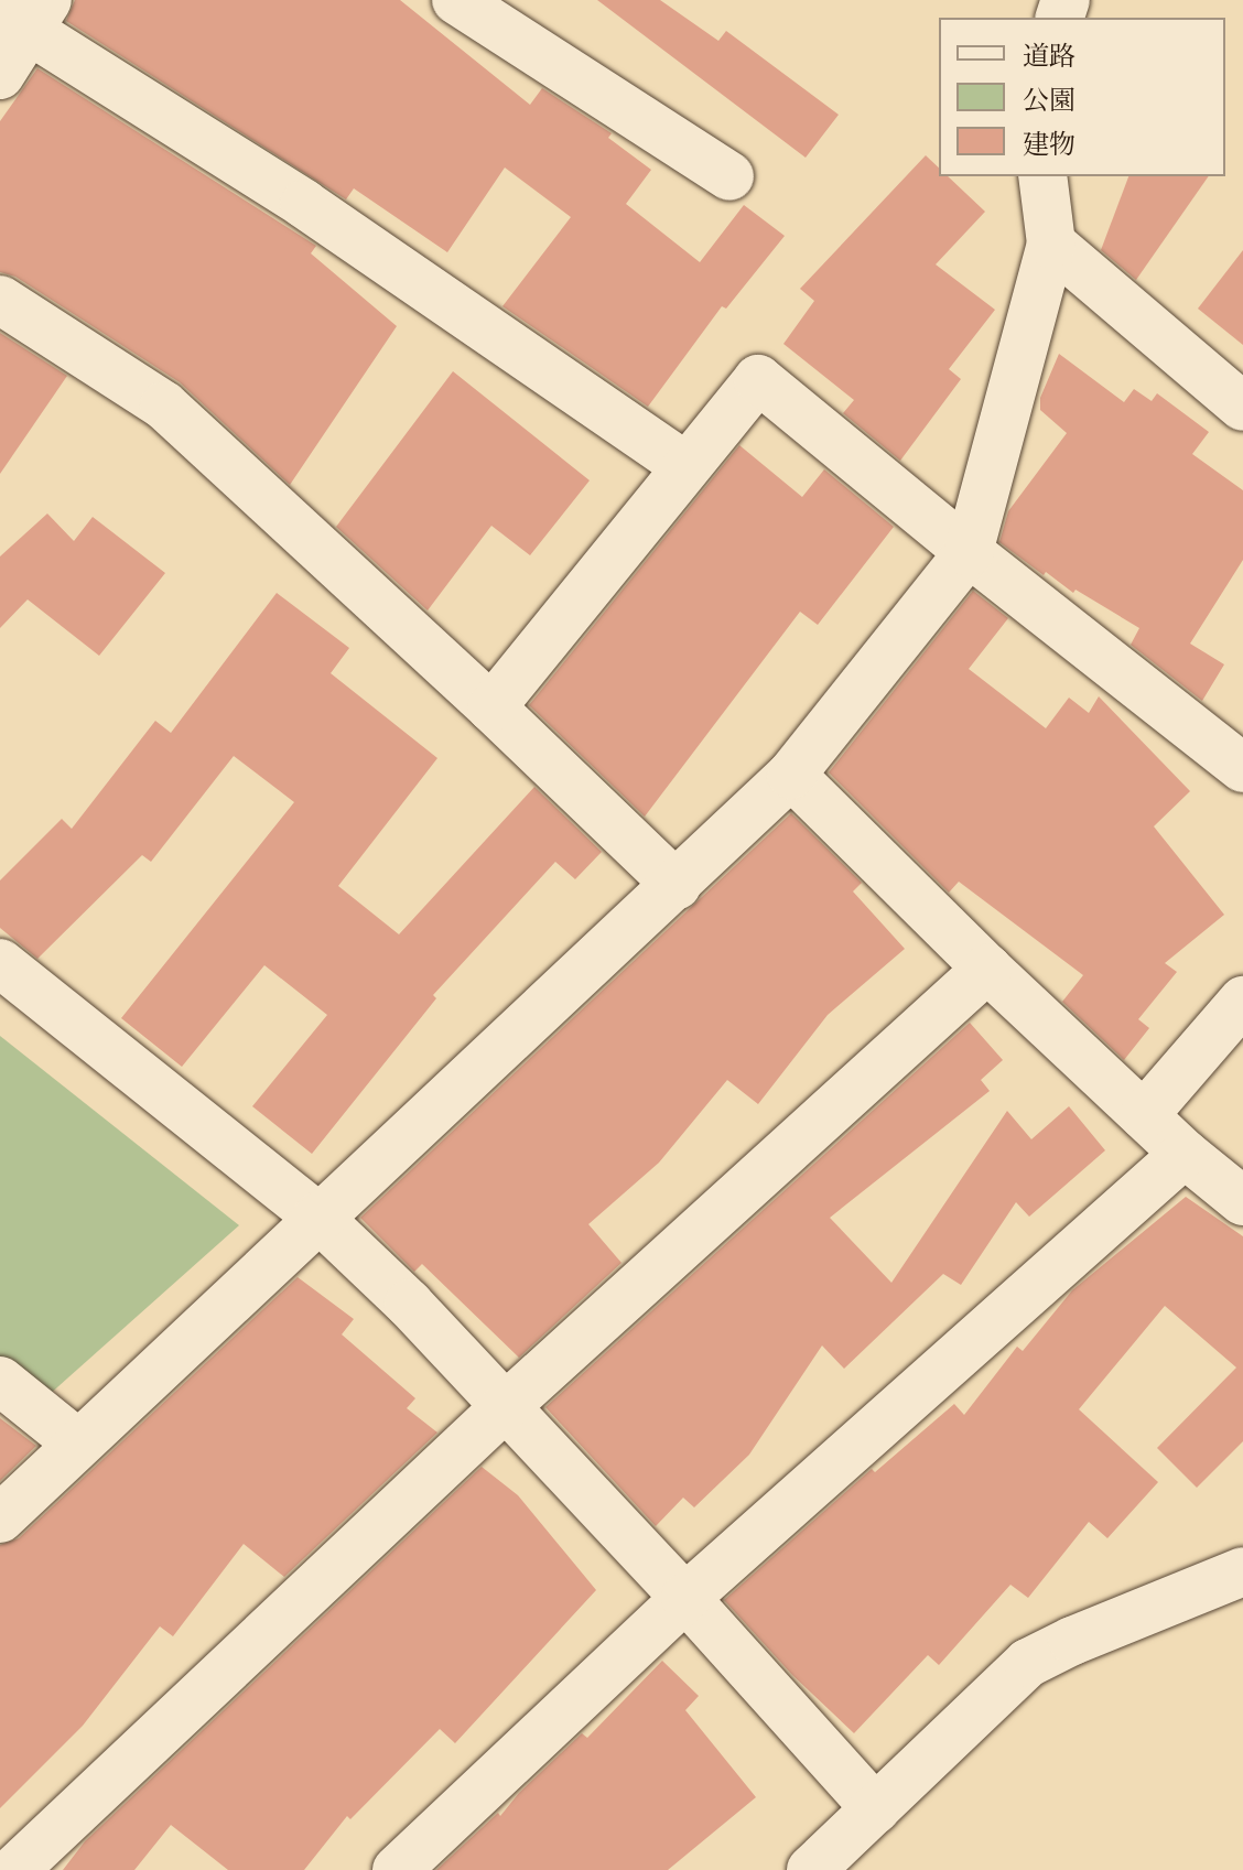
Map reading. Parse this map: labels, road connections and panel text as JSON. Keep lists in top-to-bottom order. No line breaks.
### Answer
{"legend":["道路","公園","建物"]}
